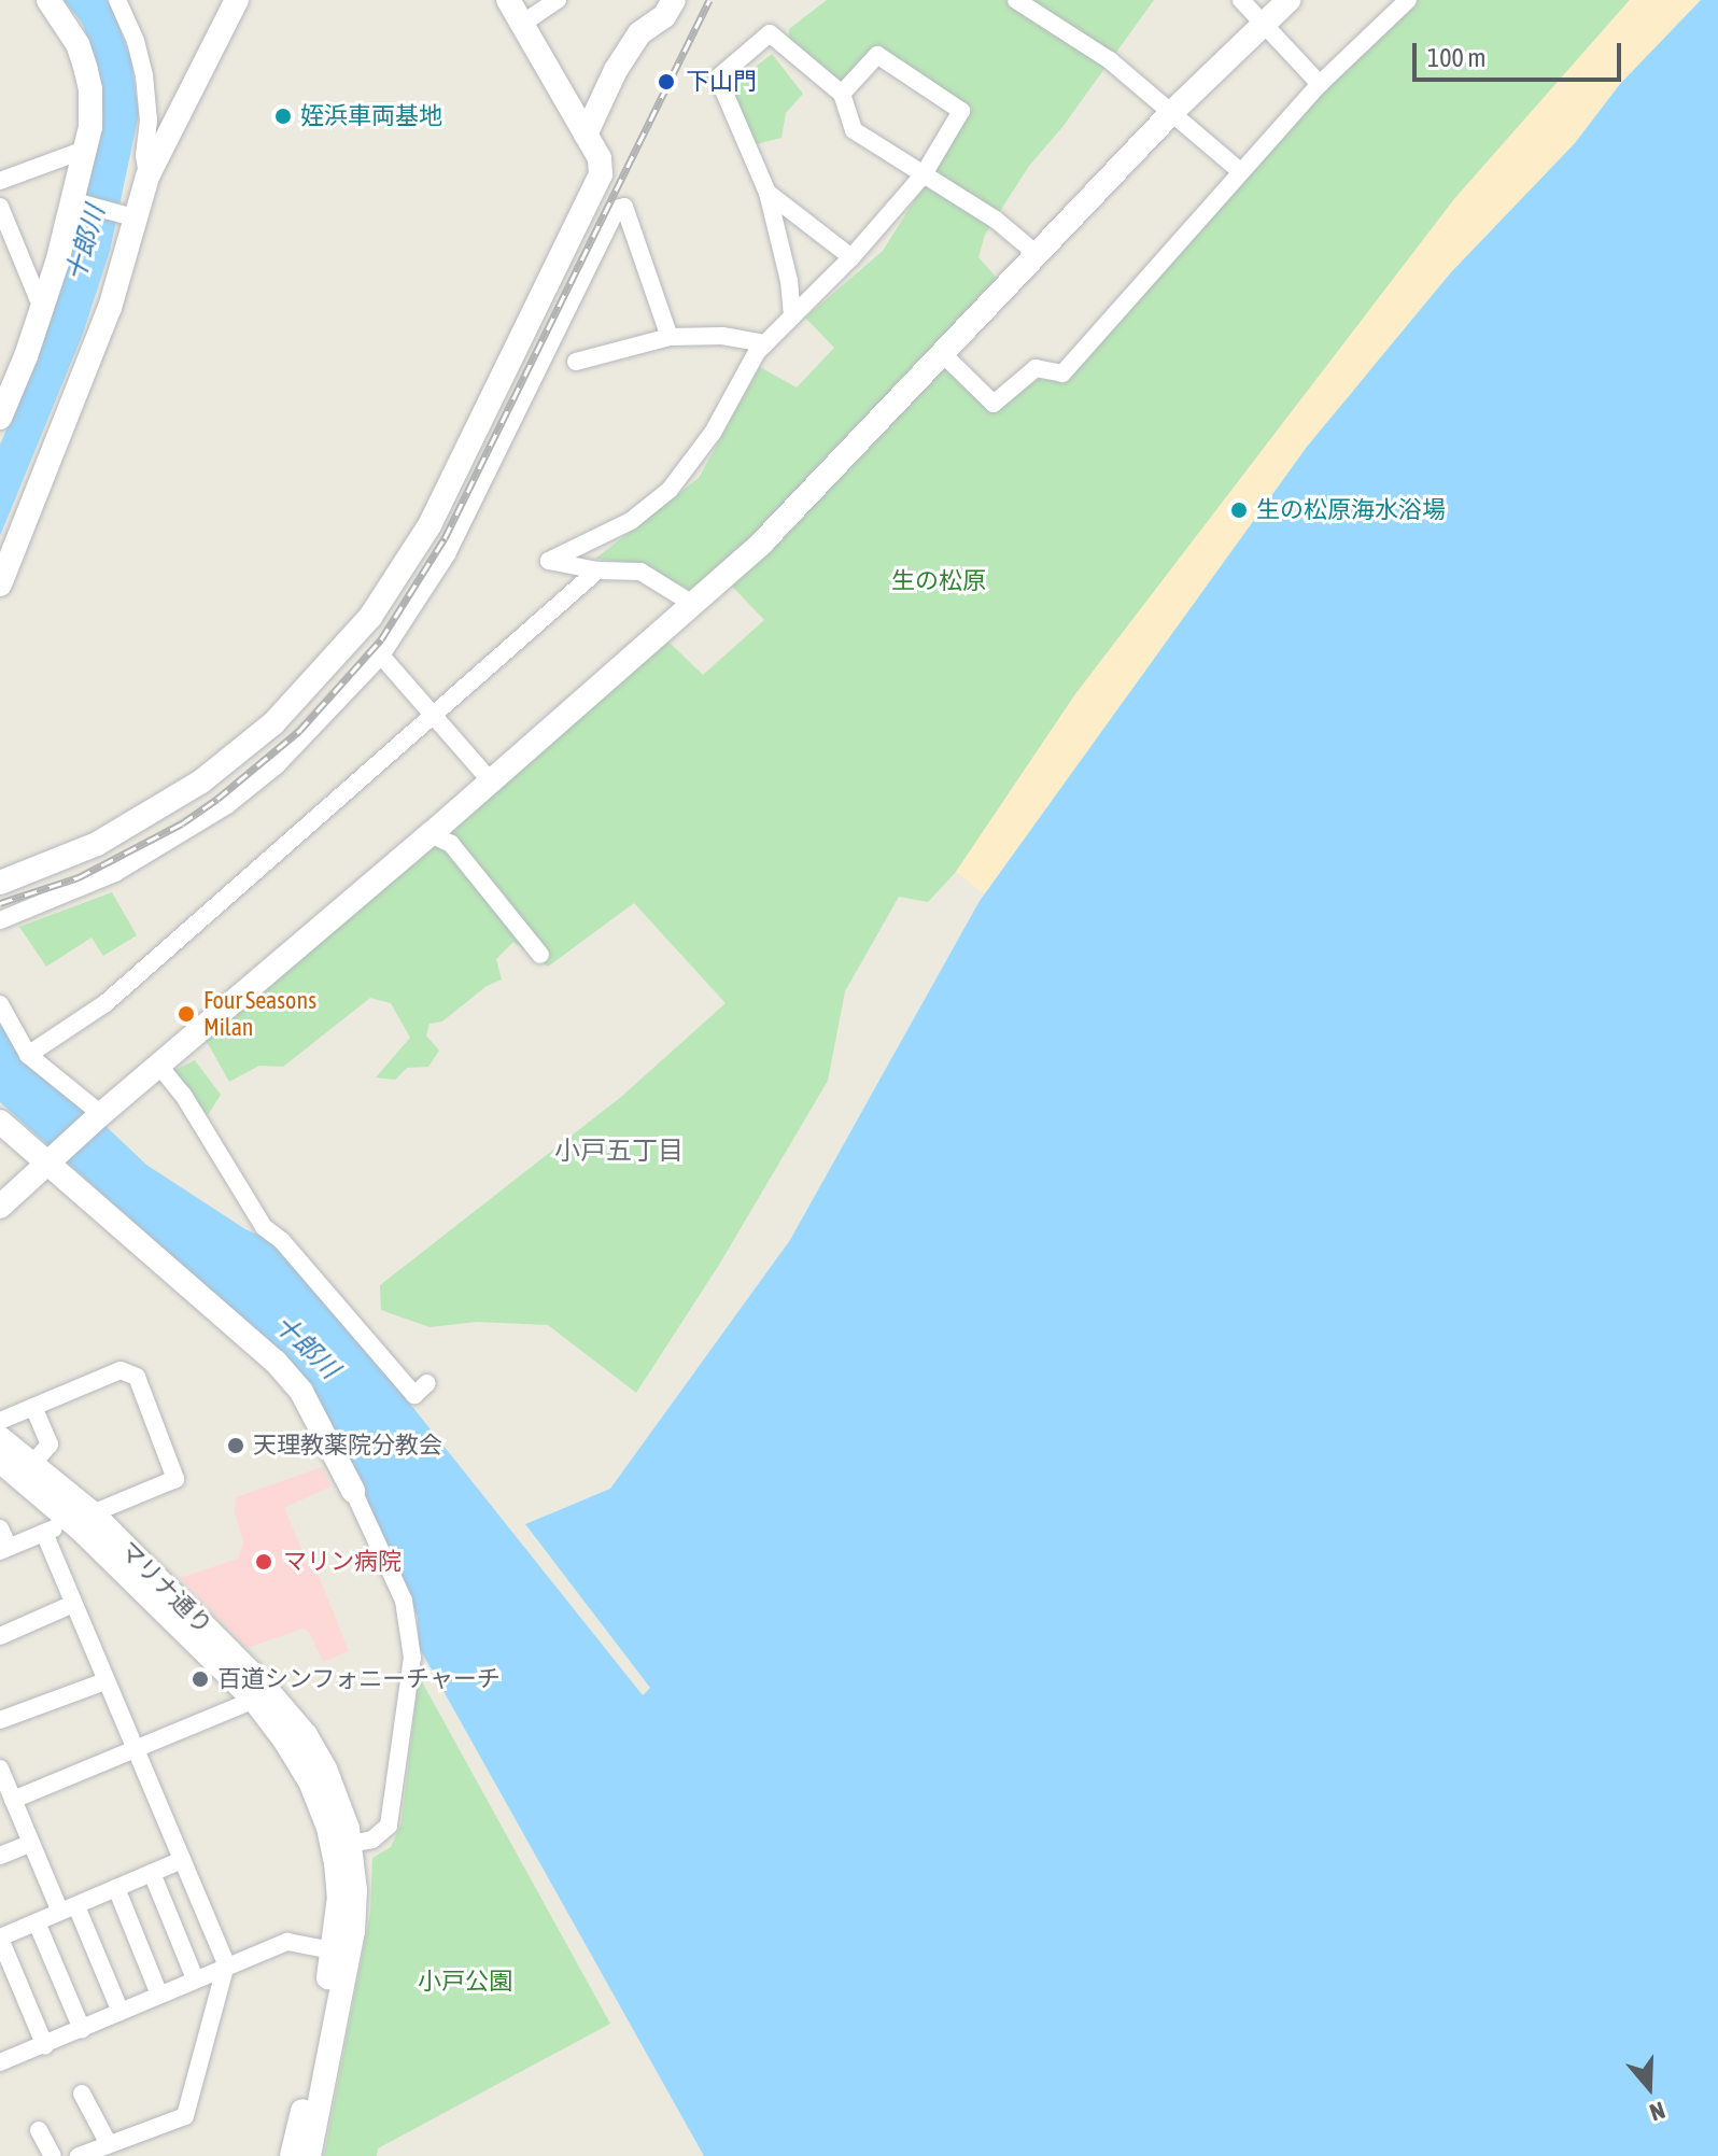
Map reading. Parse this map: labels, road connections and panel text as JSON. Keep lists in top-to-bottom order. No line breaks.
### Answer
{"streets":{"street":["マリナ通り"]},"districts":["小戸五丁目"],"water":["十郎川"],"parks":["生の松原","小戸公園"],"places":["下山門","姪浜車両基地","生の松原海水浴場","Four Seasons Milan","天理教薬院分教会","マリン病院","百道シンフォニーチャーチ"],"scale_bar":"100 m","north":"bottom"}
